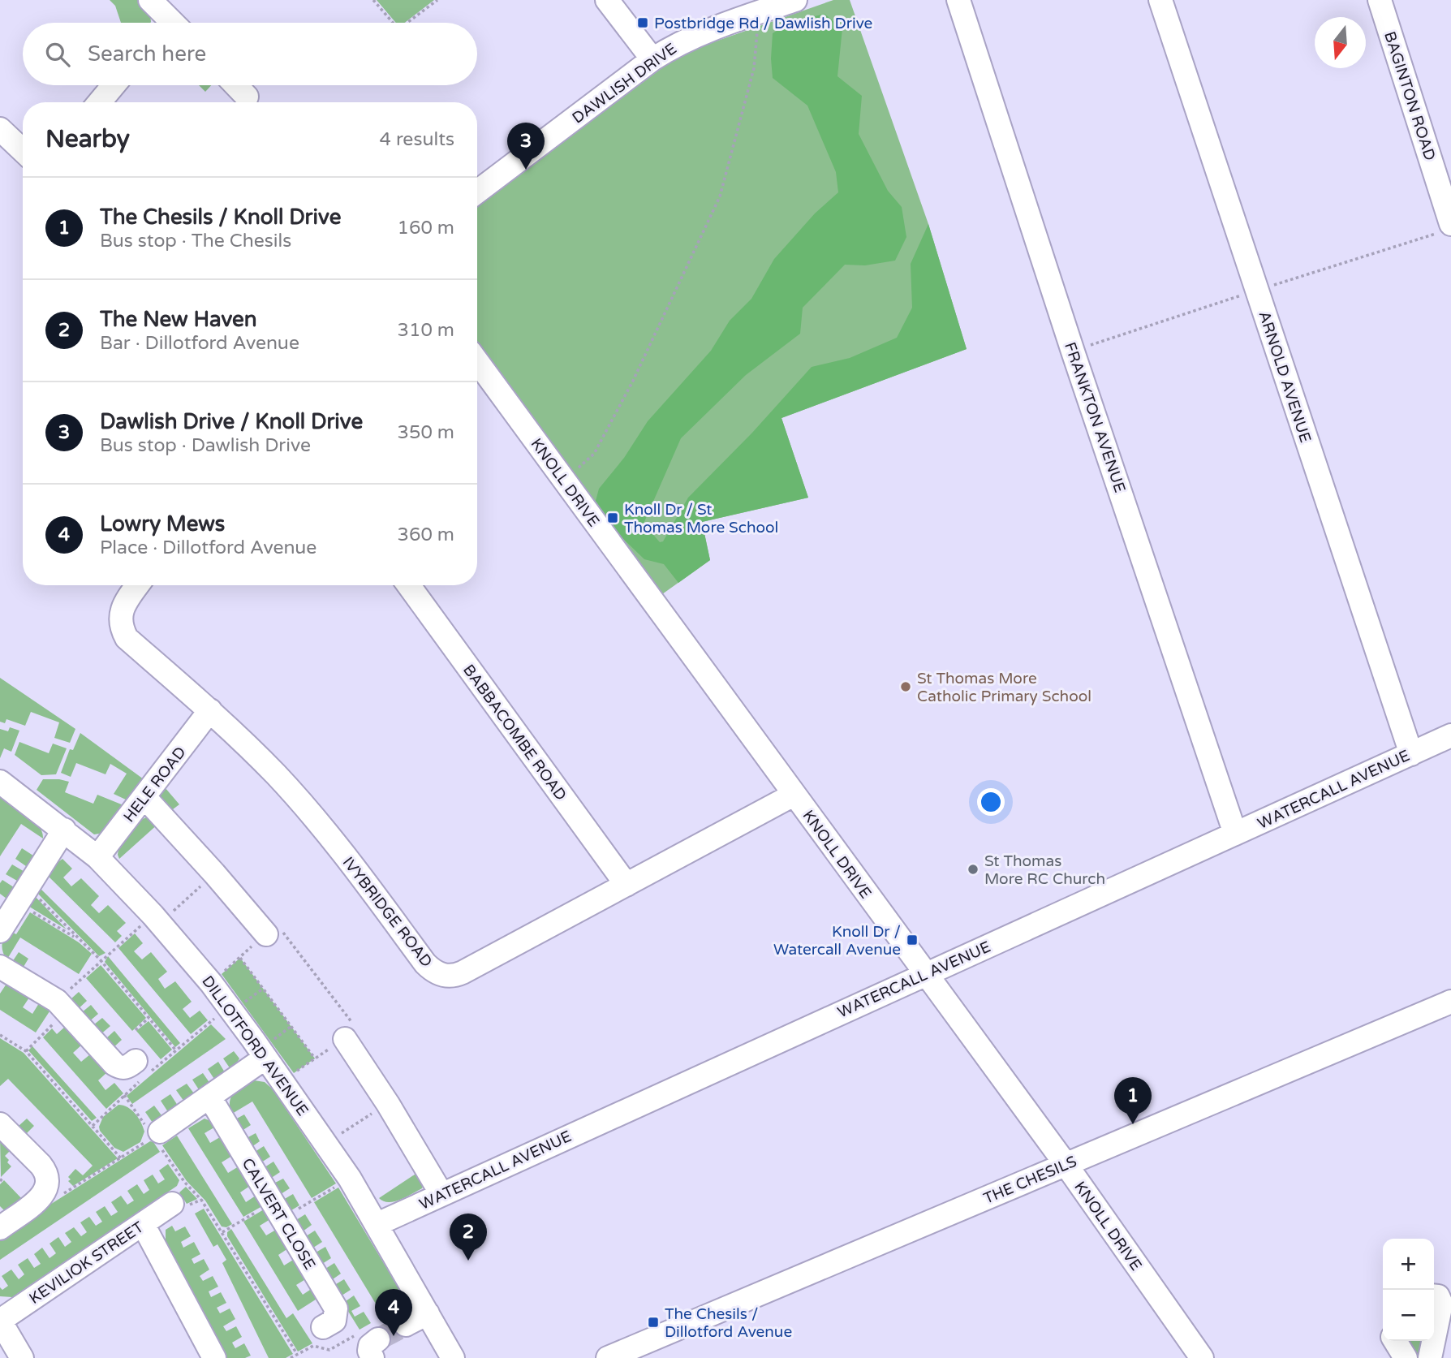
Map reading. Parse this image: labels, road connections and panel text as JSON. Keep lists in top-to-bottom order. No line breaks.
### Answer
{"streets":{"street":["DAWLISH DRIVE","BAGINTON ROAD","ARNOLD AVENUE","FRANKTON AVENUE","KNOLL DRIVE","BABBACOMBE ROAD","HELE ROAD","WATERCALL AVENUE","IVYBRIDGE ROAD","DILLOTFORD AVENUE","THE CHESILS","CALVERT CLOSE","KEVILIOK STREET"]},"crossings":[["ARNOLD AVENUE","WATERCALL AVENUE"],["FRANKTON AVENUE","WATERCALL AVENUE"],["KNOLL DRIVE","WATERCALL AVENUE"],["KNOLL DRIVE","IVYBRIDGE ROAD"],["KNOLL DRIVE","THE CHESILS"],["BABBACOMBE ROAD","IVYBRIDGE ROAD"],["HELE ROAD","IVYBRIDGE ROAD"],["HELE ROAD","DILLOTFORD AVENUE"],["WATERCALL AVENUE","DILLOTFORD AVENUE"]],"places":{"transit":["Postbridge Rd / Dawlish Drive","Knoll Dr / St Thomas More School","Knoll Dr / Watercall Avenue","The Chesils / Dillotford Avenue"],"other":["St Thomas More Catholic Primary School","St Thomas More RC Church"]},"north":"bottom","page":{"search":"Search here","heading":["Nearby","4 results"],"pins":["3","1","2","4"],"list":[{"mark":"1","name":"The Chesils / Knoll Drive","note":"Bus stop · The Chesils","value":"160 m"},{"mark":"2","name":"The New Haven","note":"Bar · Dillotford Avenue","value":"310 m"},{"mark":"3","name":"Dawlish Drive / Knoll Drive","note":"Bus stop · Dawlish Drive","value":"350 m"},{"mark":"4","name":"Lowry Mews","note":"Place · Dillotford Avenue","value":"360 m"}],"map_buttons":["+","−"]}}
